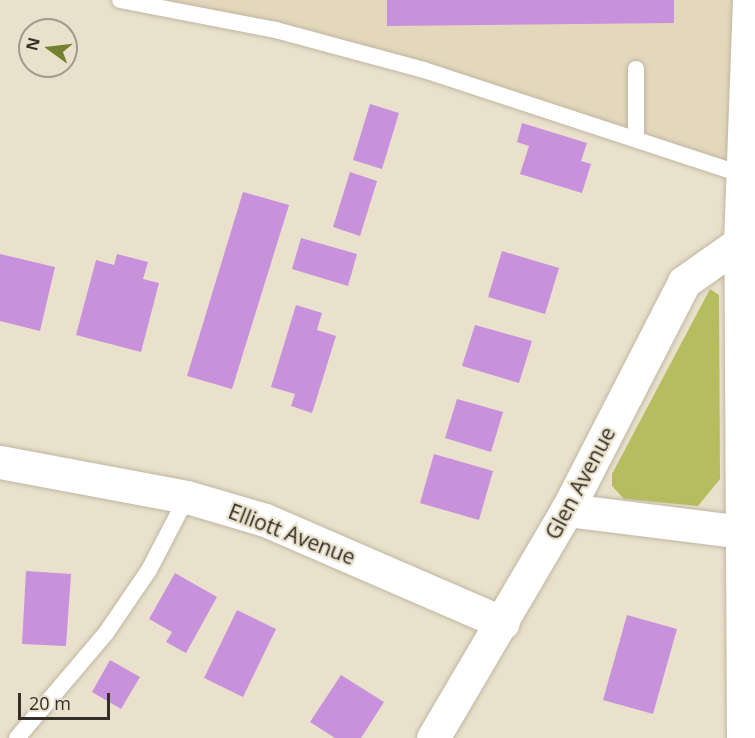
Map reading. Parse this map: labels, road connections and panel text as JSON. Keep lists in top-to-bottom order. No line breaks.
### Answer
{"streets":{"street":["Glen Avenue","Elliott Avenue"]},"crossings":[["Glen Avenue","Elliott Avenue"]],"scale_bar":"20 m","north":"left"}
